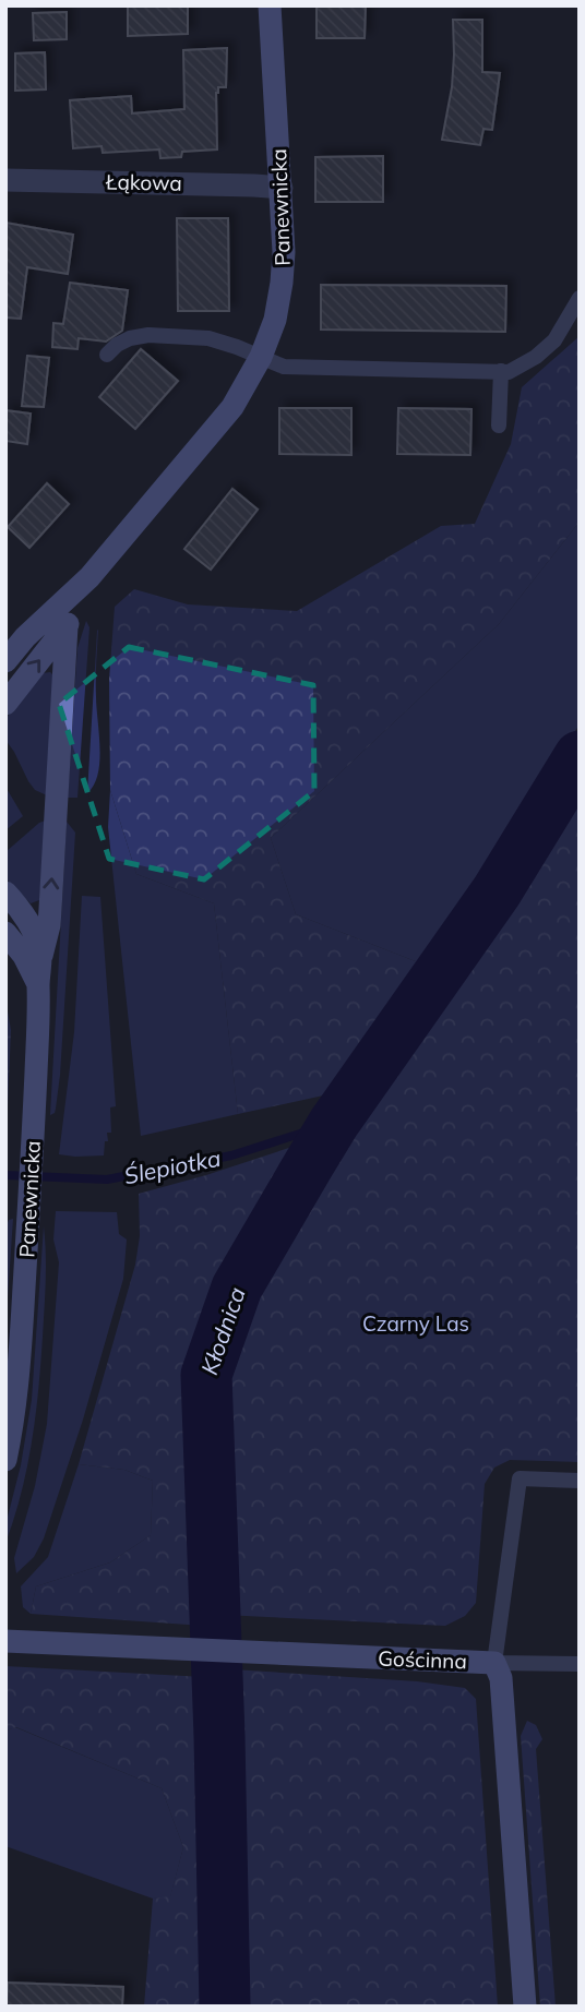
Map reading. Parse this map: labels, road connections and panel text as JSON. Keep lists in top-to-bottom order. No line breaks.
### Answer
{"streets":{"street":["Łąkowa","Panewnicka","Gościnna"]},"crossings":[["Łąkowa","Panewnicka"]],"water":["Ślepiotka","Kłodnica"],"parks":["Czarny Las"]}
